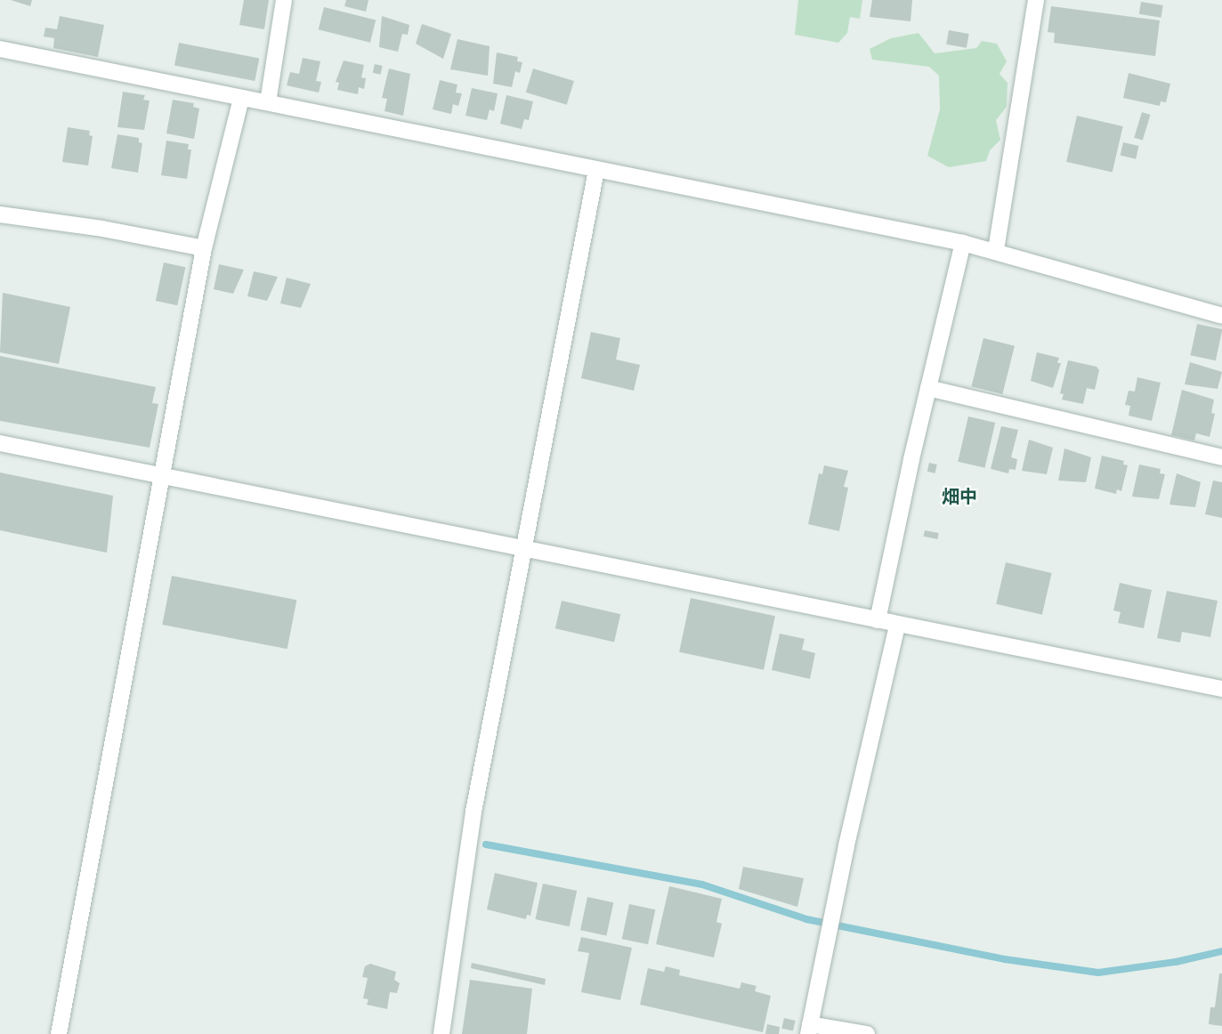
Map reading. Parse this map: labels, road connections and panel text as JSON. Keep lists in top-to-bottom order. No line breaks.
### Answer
{"districts":["畑中"]}
